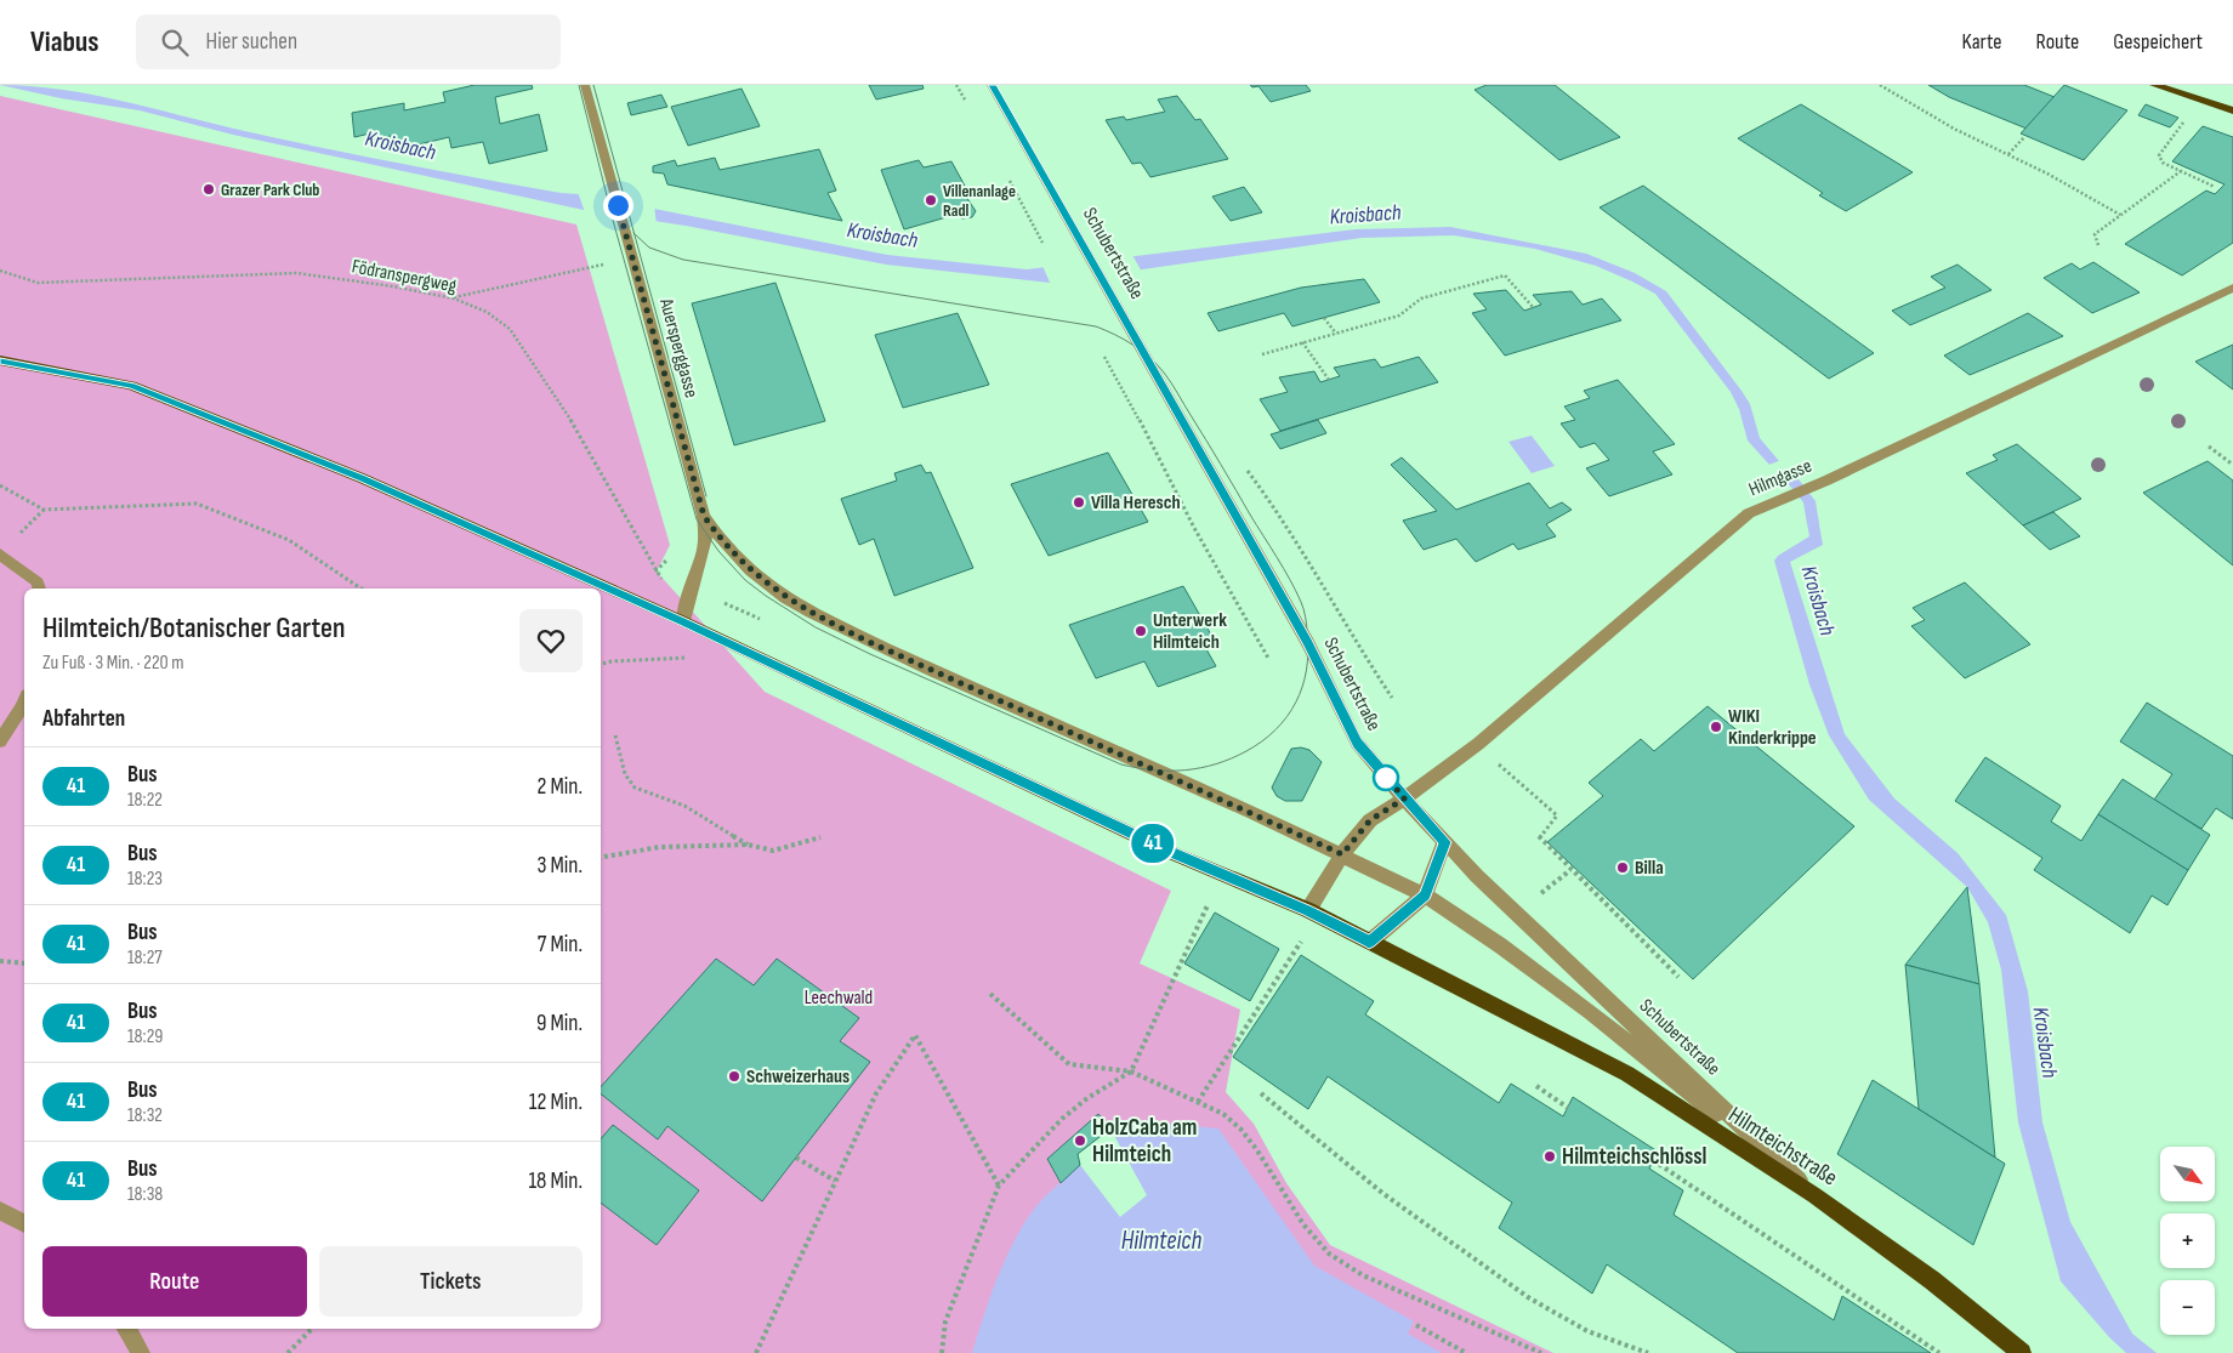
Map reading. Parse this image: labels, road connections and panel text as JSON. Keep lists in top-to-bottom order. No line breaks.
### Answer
{"streets":{"main road":["Hilmteichstraße"],"street":["Schubertstraße","Auersperggasse","Hilmgasse"],"path":["Födranspergweg"]},"crossings":[["Schubertstraße","Hilmgasse"],["Schubertstraße","Hilmteichstraße"],["Auersperggasse","Hilmteichstraße"]],"water":["Kroisbach","Hilmteich"],"parks":["Leechwald"],"places":["Grazer Park Club","Villenanlage Radl","Villa Heresch","Unterwerk Hilmteich","WIKI Kinderkrippe","Billa","Schweizerhaus","HolzCaba am Hilmteich","Hilmteichschlössl"],"lines":["bus line 41"],"north":"bottom right","page":{"header":"Viabus","search":"Hier suchen","nav":["Karte","Route","Gespeichert"],"on_map":"41","heading":[["Hilmteich/Botanischer Garten","Zu Fuß · 3 Min. · 220 m"],"Abfahrten"],"list":[{"mark":"41","name":"Bus","note":"18:22","value":"2 Min."},{"mark":"41","name":"Bus","note":"18:23","value":"3 Min."},{"mark":"41","name":"Bus","note":"18:27","value":"7 Min."},{"mark":"41","name":"Bus","note":"18:29","value":"9 Min."},{"mark":"41","name":"Bus","note":"18:32","value":"12 Min."},{"mark":"41","name":"Bus","note":"18:38","value":"18 Min."}],"map_buttons":["+","−"],"buttons":["Route","Tickets"]}}
